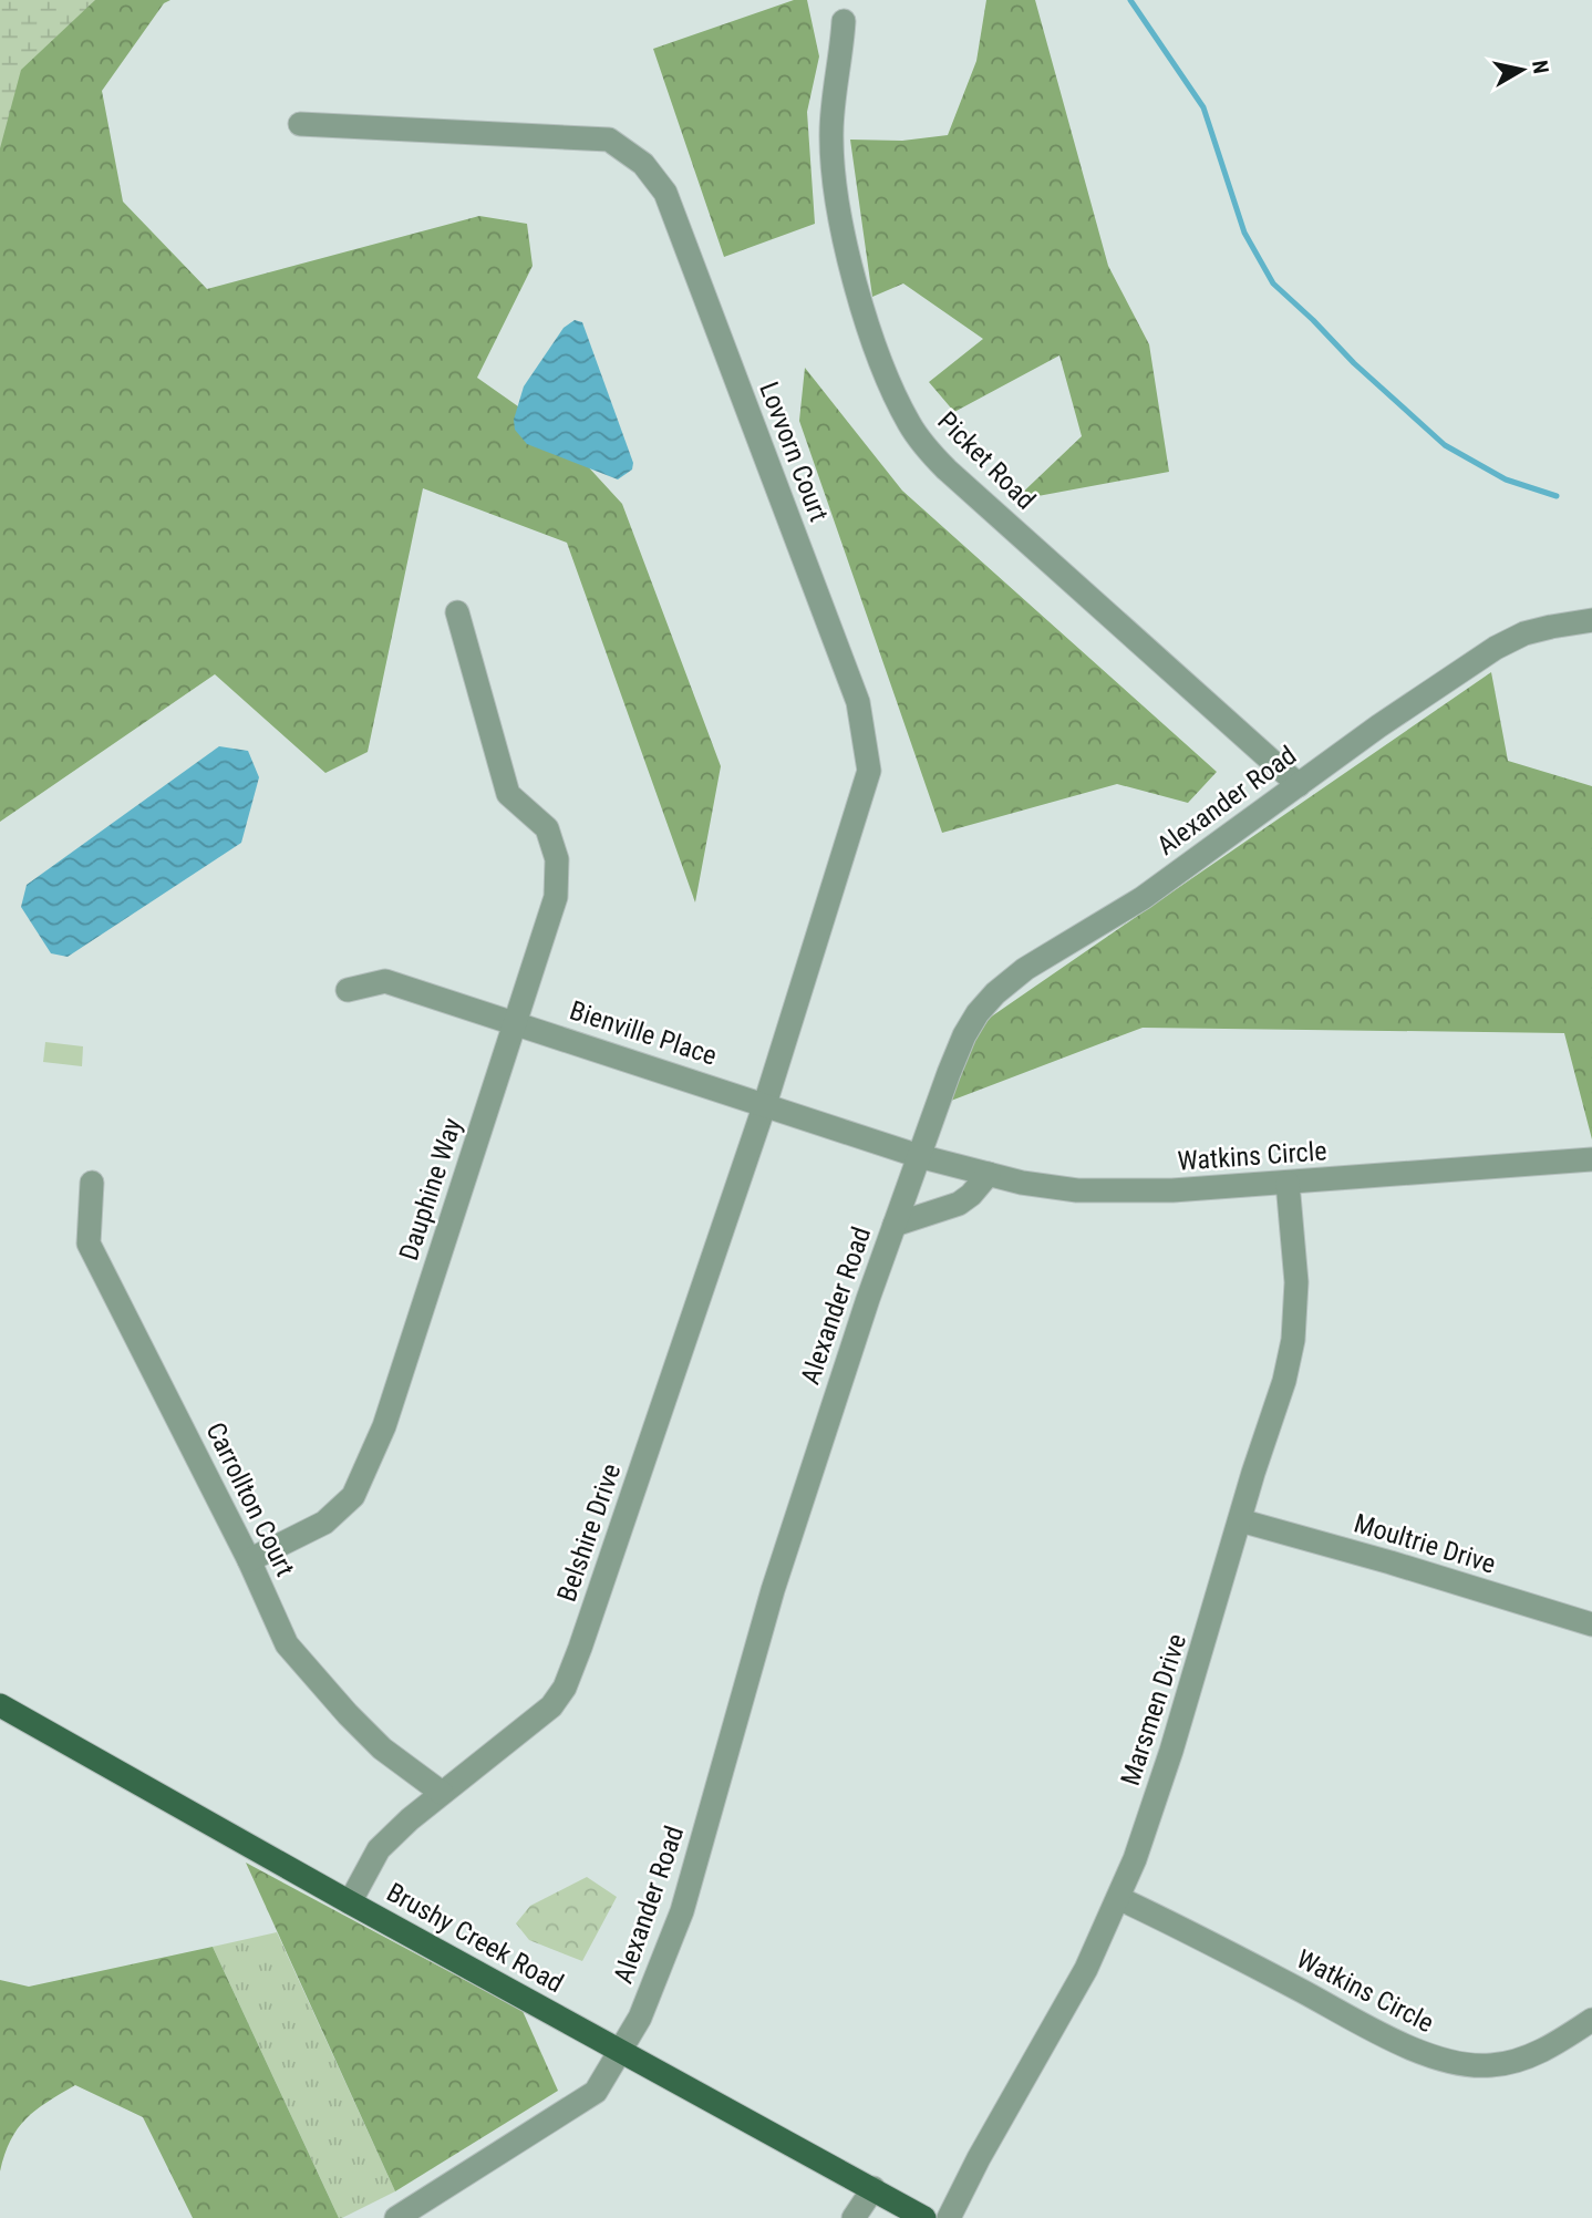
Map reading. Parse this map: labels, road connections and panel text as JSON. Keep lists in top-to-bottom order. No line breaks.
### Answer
{"streets":{"main road":["Brushy Creek Road"],"street":["Lovvorn Court","Picket Road","Alexander Road","Bienville Place","Watkins Circle","Dauphine Way","Carrollton Court","Belshire Drive","Moultrie Drive","Marsmen Drive"]},"crossings":[["Lovvorn Court","Bienville Place"],["Lovvorn Court","Belshire Drive"],["Picket Road","Alexander Road"],["Alexander Road","Bienville Place"],["Alexander Road","Watkins Circle"],["Alexander Road","Brushy Creek Road"],["Bienville Place","Watkins Circle"],["Bienville Place","Dauphine Way"],["Bienville Place","Belshire Drive"],["Watkins Circle","Marsmen Drive"],["Dauphine Way","Carrollton Court"],["Carrollton Court","Belshire Drive"],["Belshire Drive","Brushy Creek Road"],["Moultrie Drive","Marsmen Drive"]],"north":"right"}
